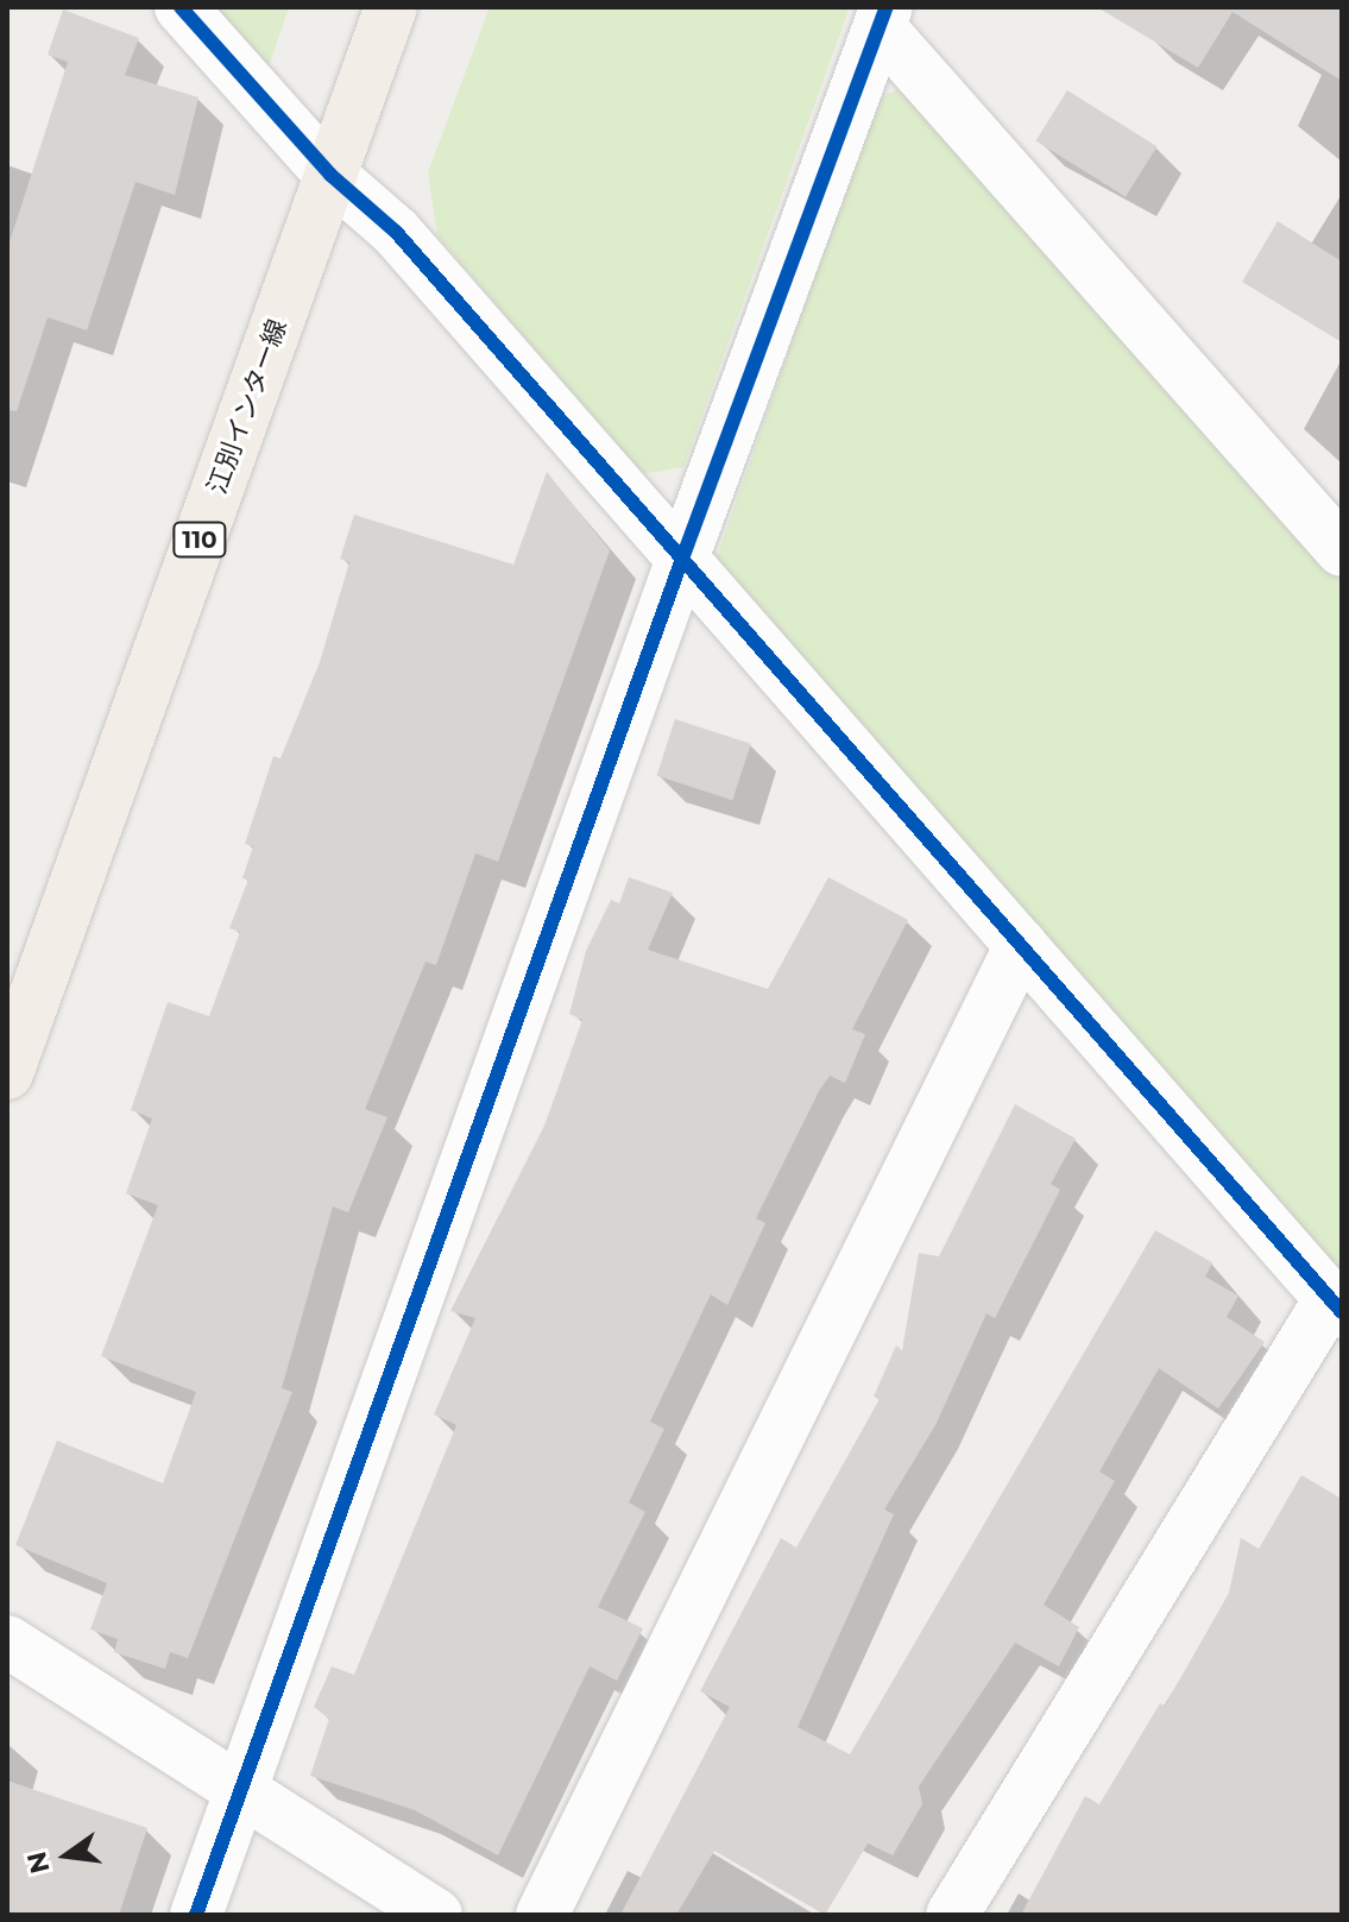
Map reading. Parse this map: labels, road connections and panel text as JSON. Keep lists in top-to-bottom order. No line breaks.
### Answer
{"streets":{"main road":["江別インター線","110"]},"north":"left"}
